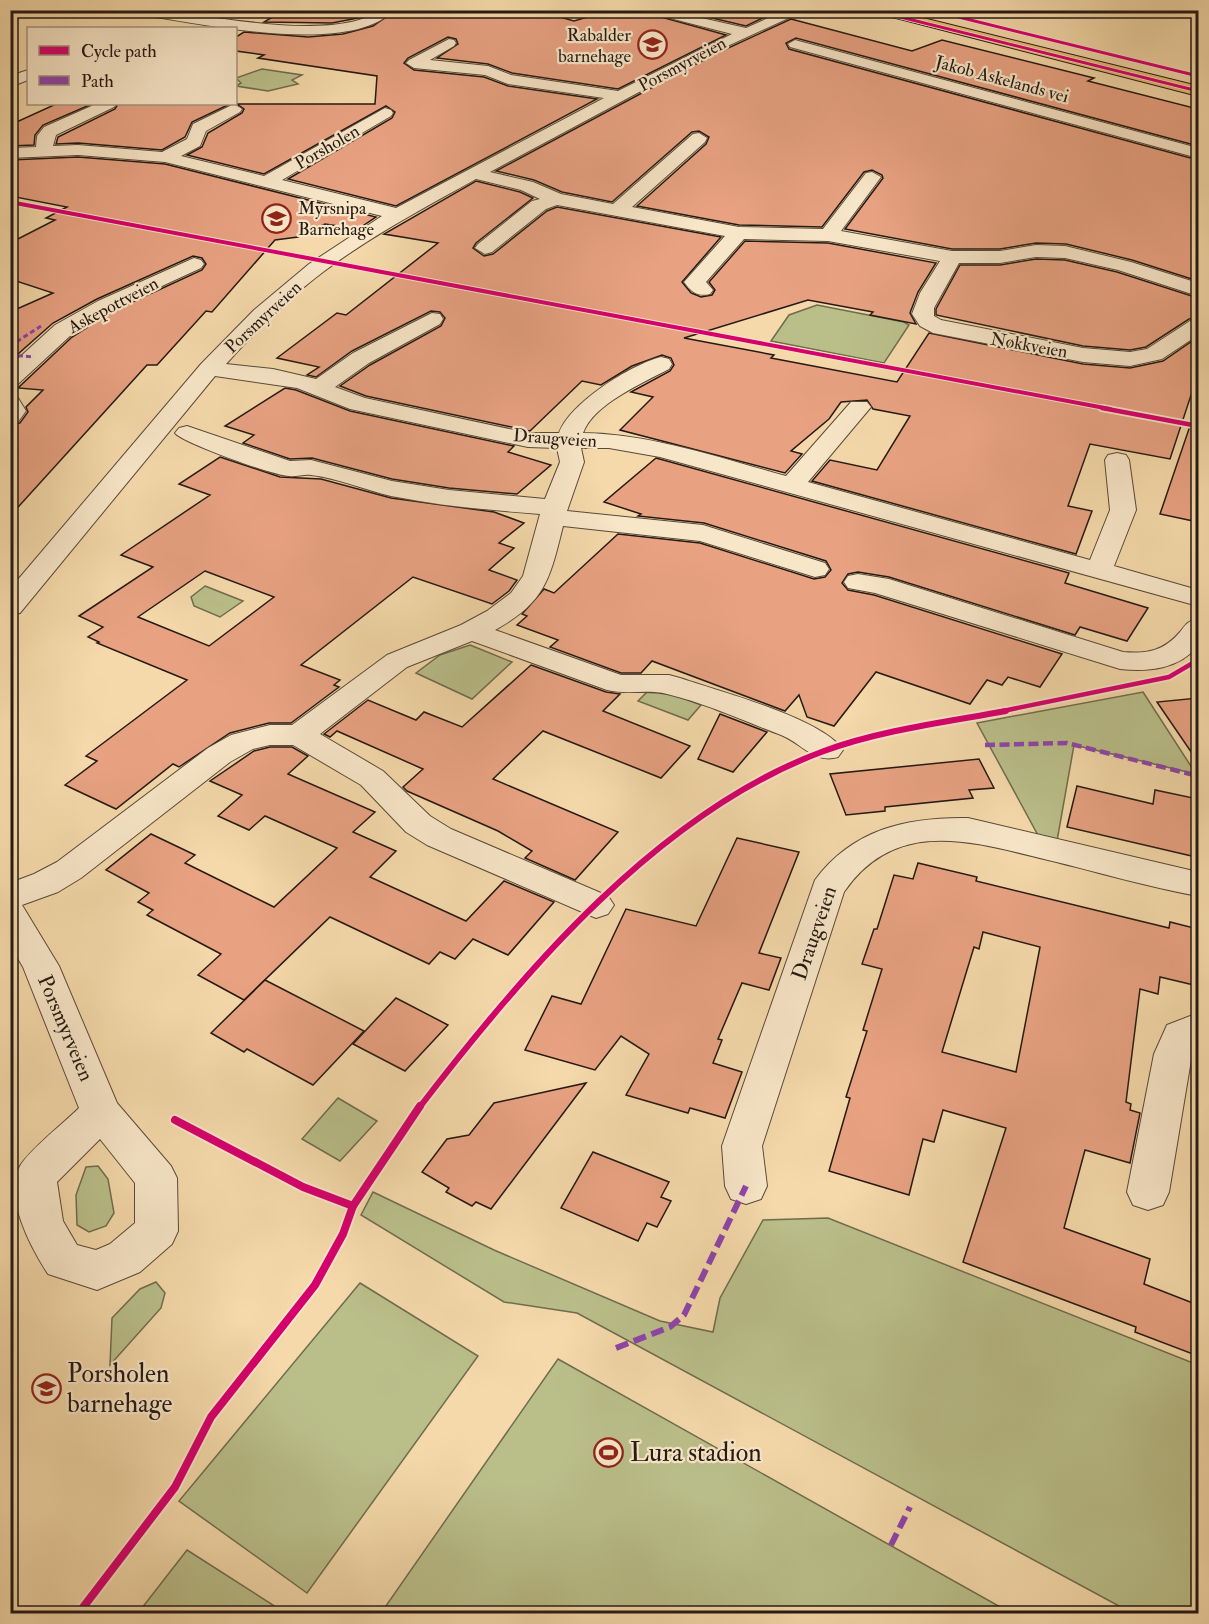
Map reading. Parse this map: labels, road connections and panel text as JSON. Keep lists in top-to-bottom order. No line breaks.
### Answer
{"streets":{"street":["Porsmyrveien","Jakob Askelands vei","Porsholen","Askepottveien","Nøkkveien","Draugveien"]},"crossings":[["Porsmyrveien","Porsholen"],["Porsmyrveien","Draugveien"]],"places":{"school or university":["Rabalder barnehage","Myrsnipa Barnehage","Porsholen barnehage"],"sports":["Lura stadion"]},"legend":["Cycle path","Path"]}
